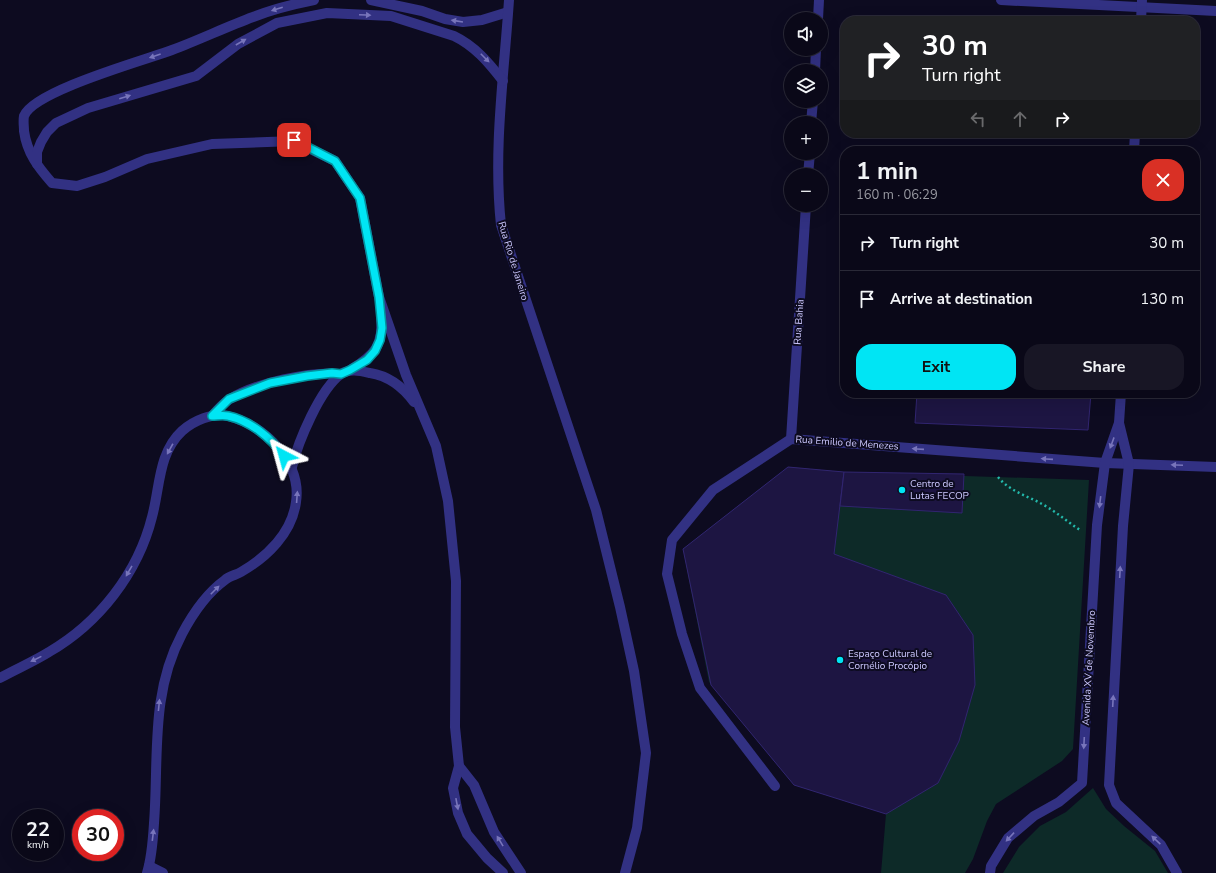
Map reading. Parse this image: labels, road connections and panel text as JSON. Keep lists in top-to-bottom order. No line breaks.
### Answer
{"streets":{"street":["Rua Rio de Janeiro","Rua Bahia","Rua Emilio de Menezes","Avenida XV de Novembro"]},"crossings":[["Rua Bahia","Rua Emilio de Menezes"],["Rua Emilio de Menezes","Avenida XV de Novembro"]],"one_way":["Rua Emilio de Menezes"],"places":["Centro de Lutas FECOP","Espaço Cultural de Cornélio Procópio"],"page":{"map_buttons":["+","−"],"turn":["30 m","Turn right"],"heading":["1 min","160 m · 06:29"],"list":[{"name":"Turn right","value":"30 m"},{"name":"Arrive at destination","value":"130 m"}],"buttons":["Exit","Share"],"speed":"22 km/h","limit":"30"}}
